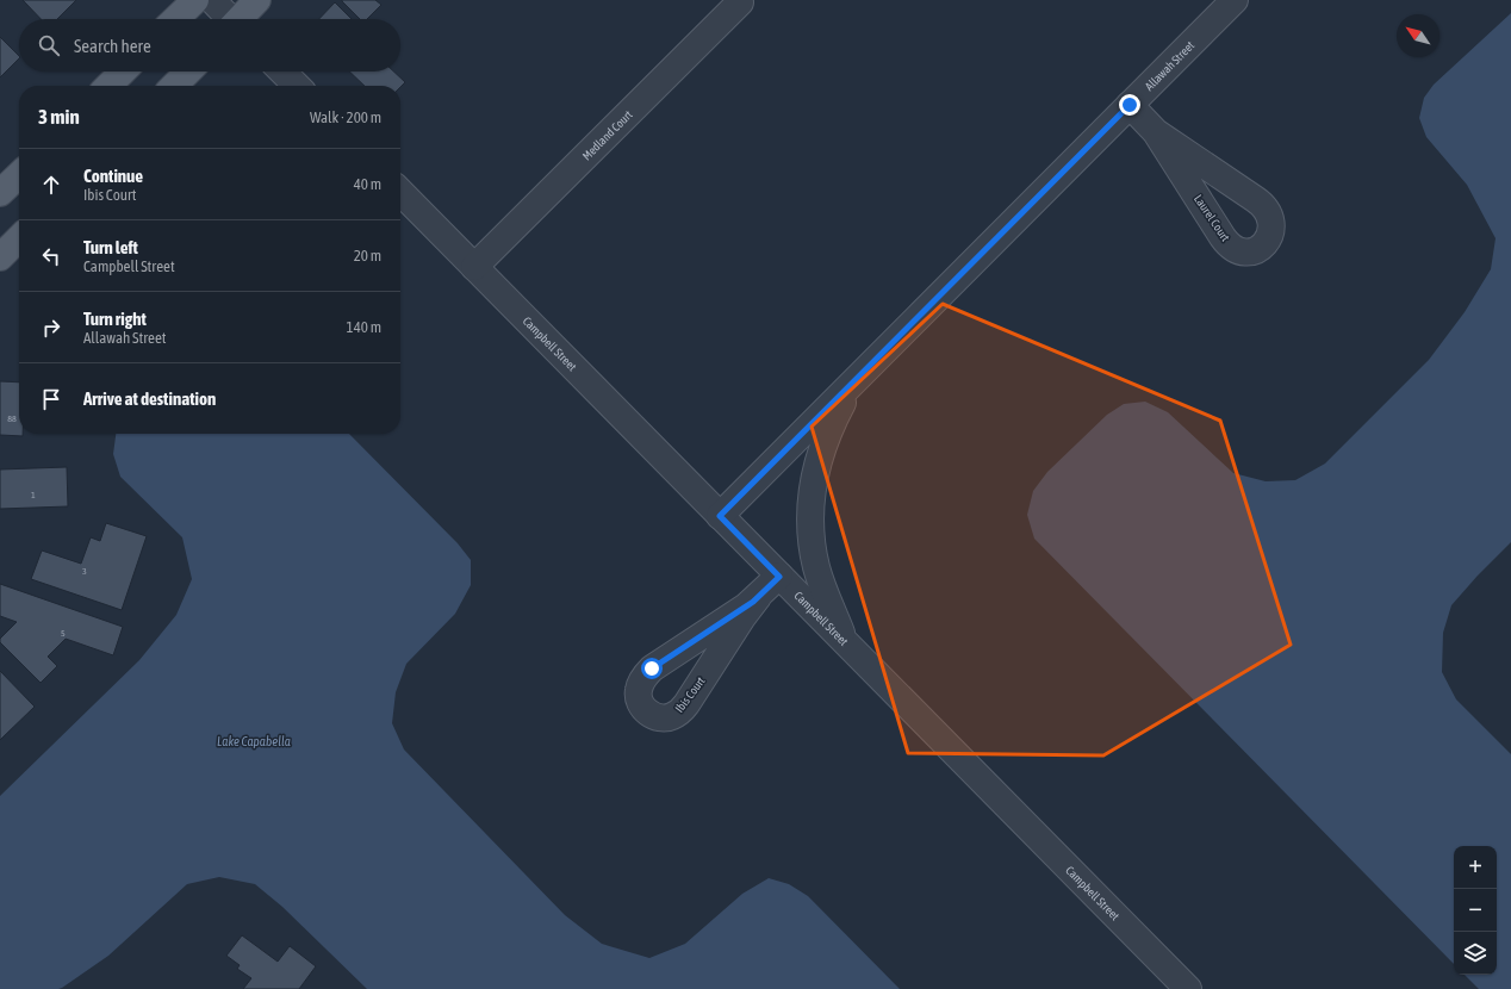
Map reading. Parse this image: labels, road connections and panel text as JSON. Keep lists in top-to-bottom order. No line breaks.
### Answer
{"streets":{"street":["Allawah Street","Medland Court","Laurel Court","Campbell Street","Ibis Court"]},"crossings":[["Allawah Street","Laurel Court"],["Allawah Street","Campbell Street"],["Medland Court","Campbell Street"],["Campbell Street","Ibis Court"]],"water":["Lake Capabella"],"house_numbers":["88","1","3","5"],"north":"top left","page":{"search":"Search here","heading":["3 min","Walk · 200 m"],"list":[["Continue","Ibis Court","40 m"],["Turn left","Campbell Street","20 m"],["Turn right","Allawah Street","140 m"],"Arrive at destination"],"map_buttons":["+","−"]}}
